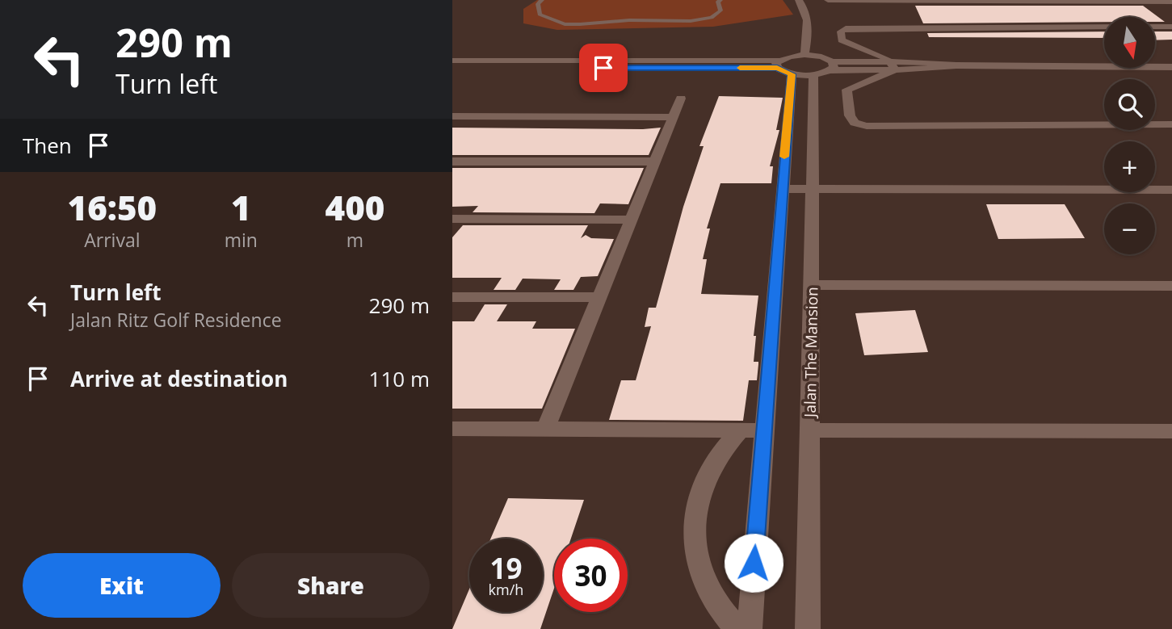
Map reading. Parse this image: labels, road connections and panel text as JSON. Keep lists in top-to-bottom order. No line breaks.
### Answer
{"streets":{"street":["Jalan The Mansion"]},"north":"bottom","page":{"turn":["290 m","Turn left"],"map_buttons":["+","−"],"then":"Then","eta":["16:50","Arrival","1","min","400","m"],"list":[{"name":"Turn left","note":"Jalan Ritz Golf Residence","value":"290 m"},{"name":"Arrive at destination","value":"110 m"}],"speed":"19 km/h","limit":"30","buttons":["Exit","Share"]}}
